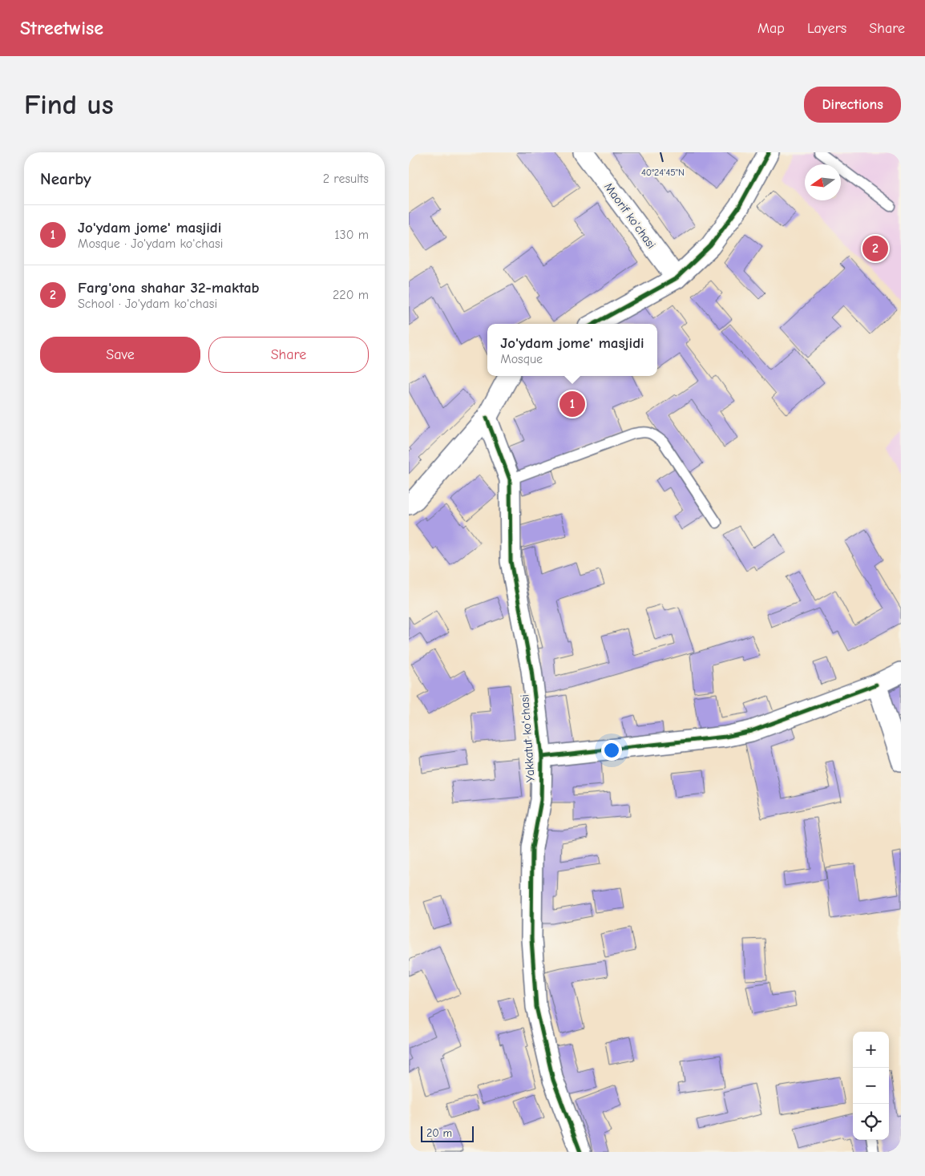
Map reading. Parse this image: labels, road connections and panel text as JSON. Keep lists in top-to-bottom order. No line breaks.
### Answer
{"streets":{"street":["Maorif ko'chasi","Yakkatut koʻchasi"]},"scale_bar":"20 m","north":"left","page":{"header":"Streetwise","nav":["Map","Layers","Share"],"buttons":["Directions",["Save","Share"]],"title":"Find us","heading":["Nearby","2 results"],"list":[{"mark":"1","name":"Jo'ydam jome' masjidi","note":"Mosque · Jo'ydam ko'chasi","value":"130 m"},{"mark":"2","name":"Farg'ona shahar 32-maktab","note":"School · Jo'ydam ko'chasi","value":"220 m"}],"pins":["2","1"],"popup":["Jo'ydam jome' masjidi","Mosque"],"map_buttons":["+","−"],"scale":"20 m"},"coordinates":["40°24'45\"N"]}
